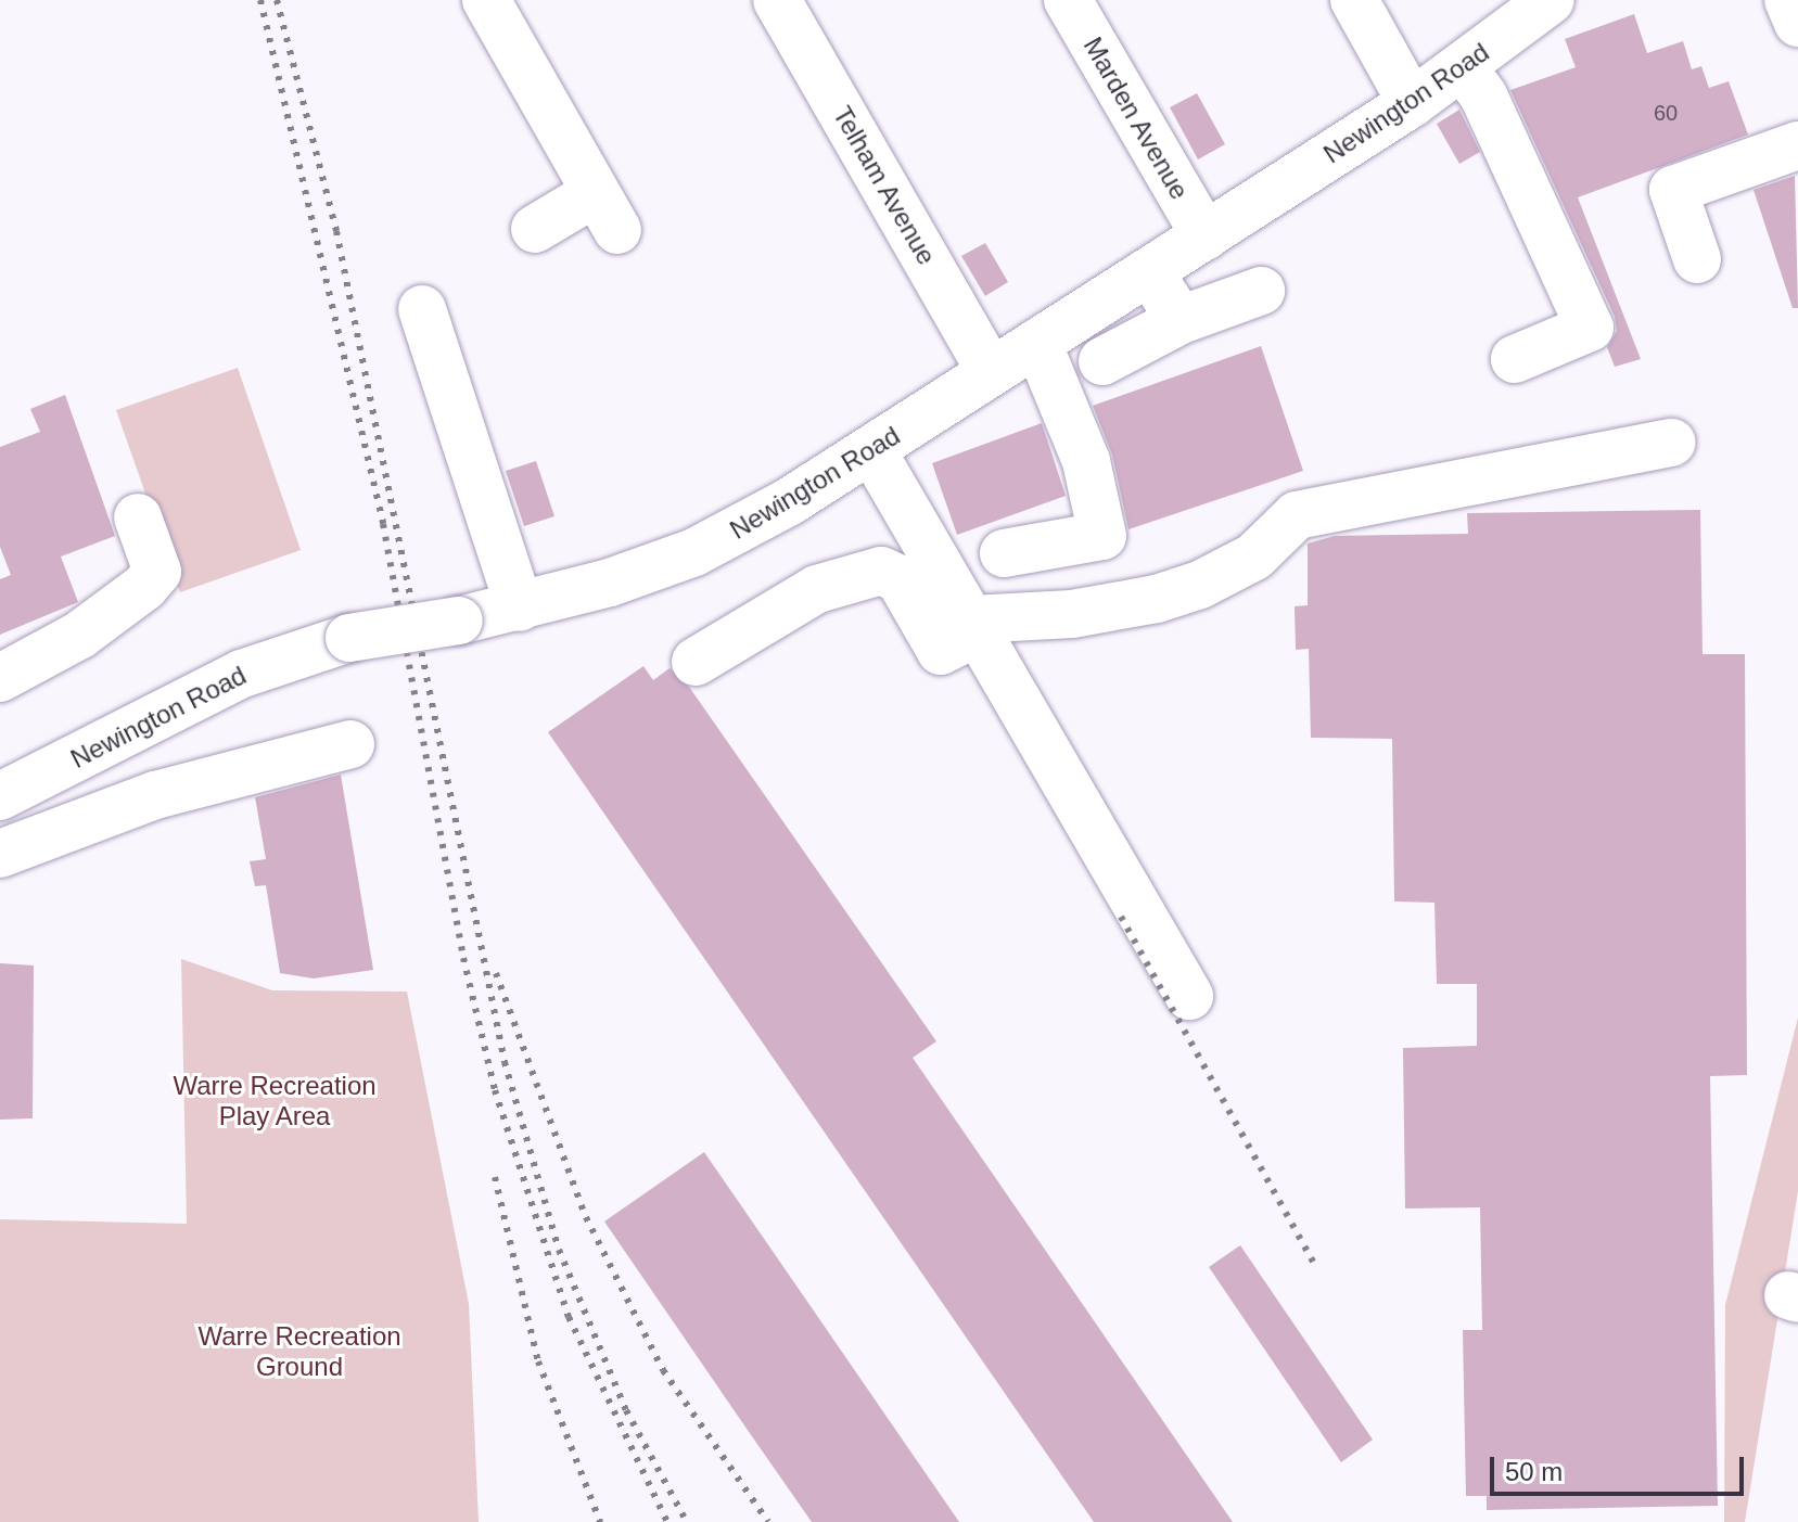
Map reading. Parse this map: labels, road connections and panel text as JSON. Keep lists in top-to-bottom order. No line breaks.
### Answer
{"streets":{"main road":["Newington Road","Marden Avenue","Telham Avenue"]},"crossings":[["Newington Road","Marden Avenue"],["Newington Road","Telham Avenue"]],"parks":["Warre Recreation Play Area","Warre Recreation Ground"],"house_numbers":["60"],"scale_bar":"50 m"}
